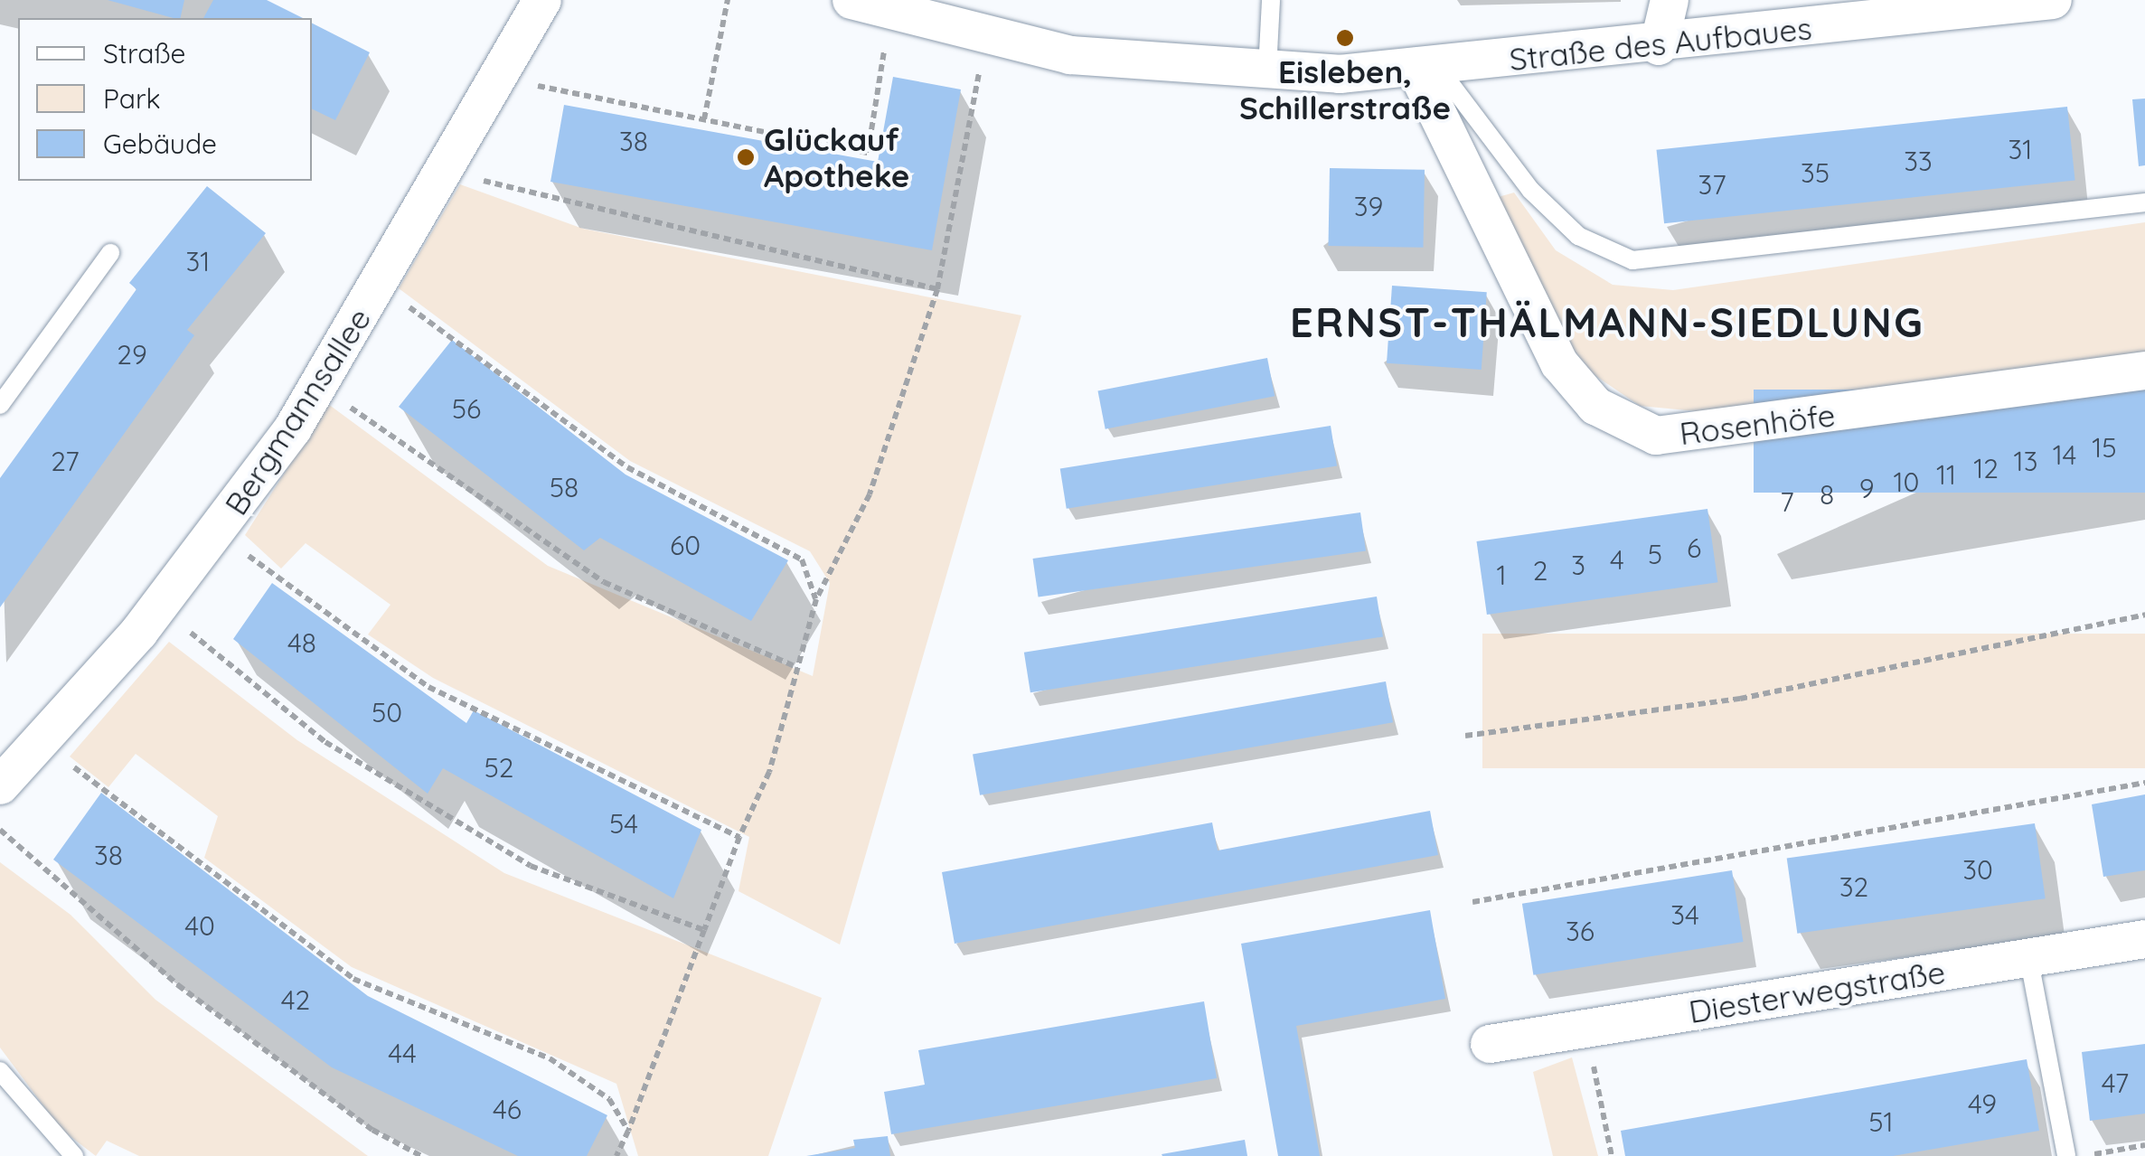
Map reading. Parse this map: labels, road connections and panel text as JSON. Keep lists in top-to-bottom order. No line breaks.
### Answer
{"streets":{"street":["Straße des Aufbaues","Bergmannsallee","Rosenhöfe","Diesterwegstraße"]},"crossings":[["Straße des Aufbaues","Rosenhöfe"]],"districts":["ERNST-THÄLMANN-SIEDLUNG"],"places":["Eisleben, Schillerstraße","Glückauf Apotheke"],"house_numbers":["38","31","33","35","37","39","31","29","56","15","14","27","13","12","11","10","58","9","8","7","60","6","5","4","3","2","1","48","50","52","54","38","30","32","34","40","36","42","44","47","49","46","51"],"legend":["Straße","Park","Gebäude"]}
